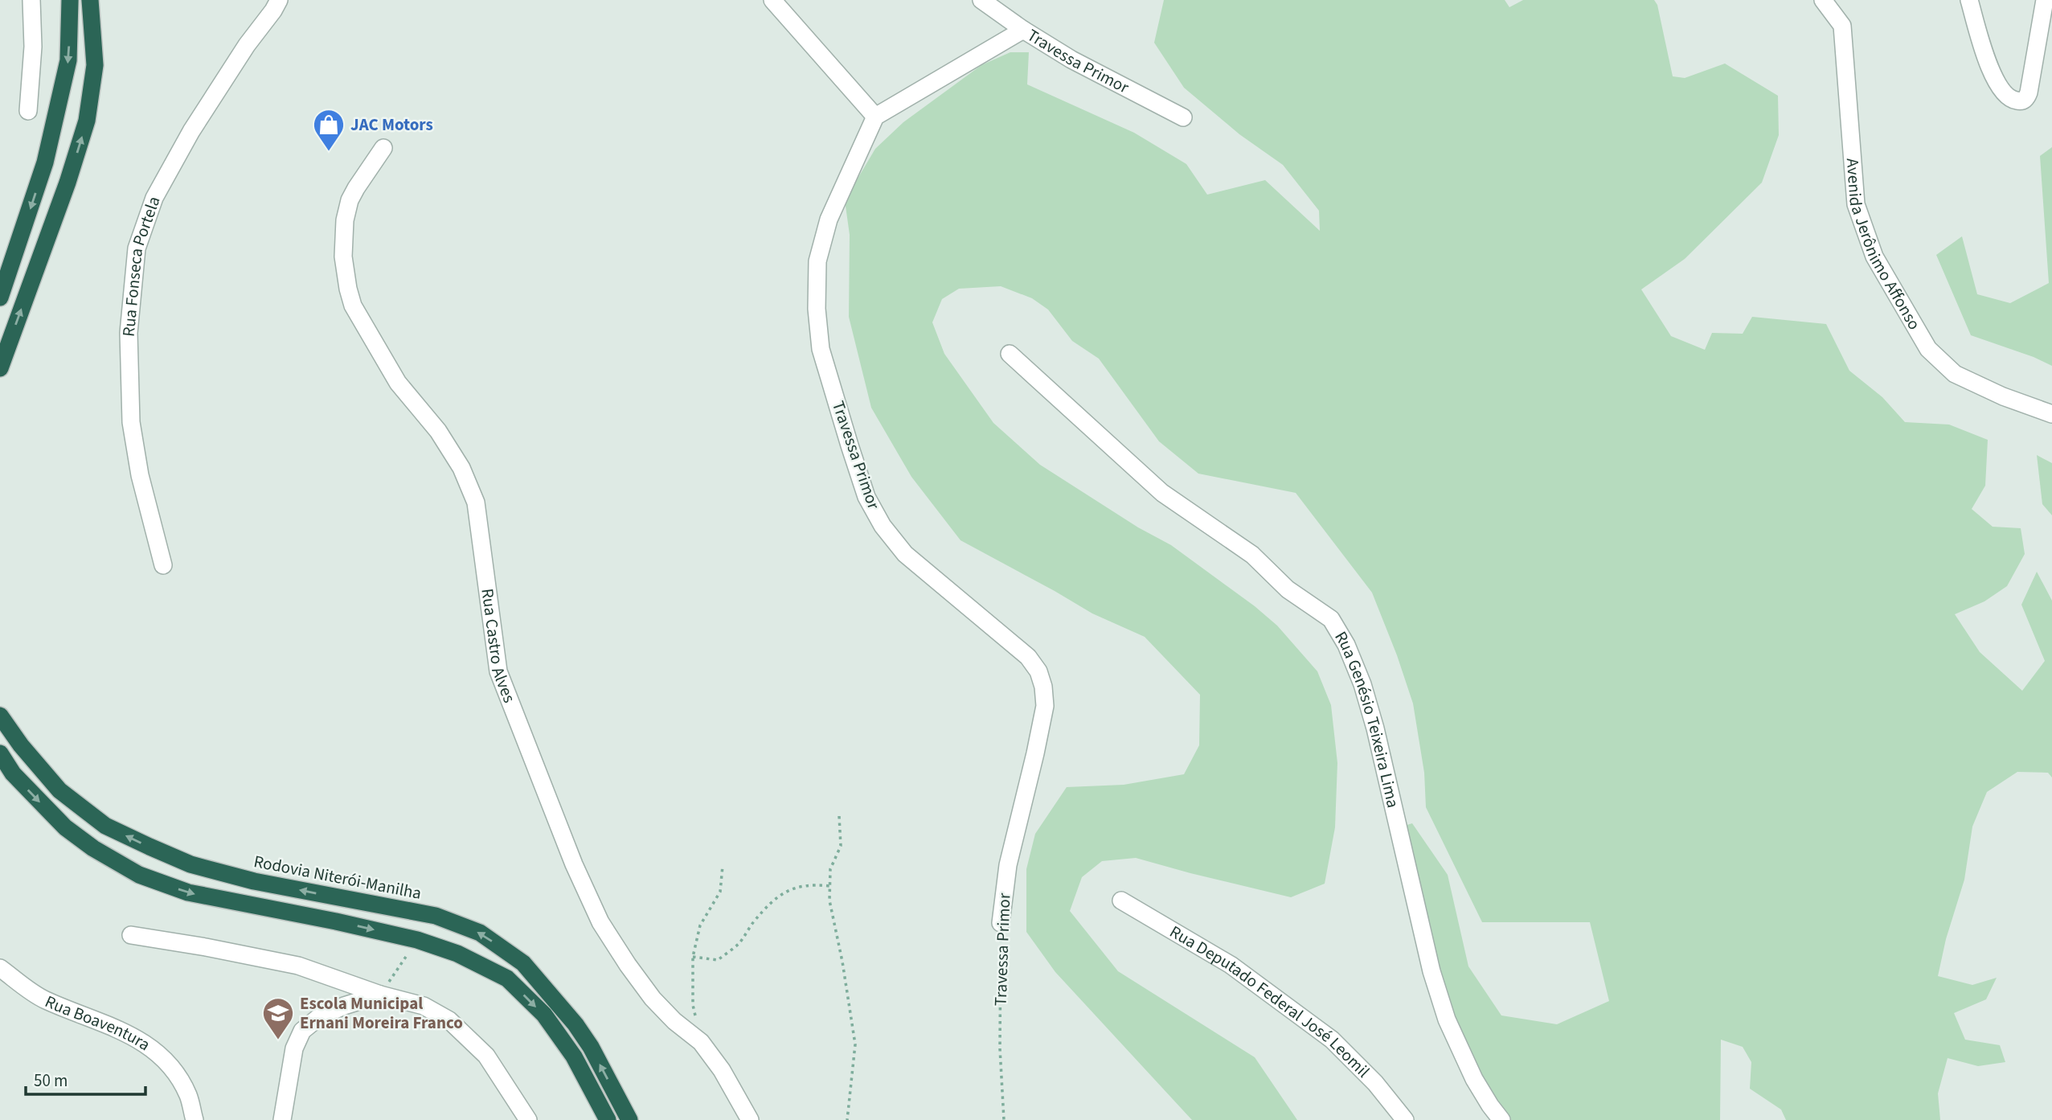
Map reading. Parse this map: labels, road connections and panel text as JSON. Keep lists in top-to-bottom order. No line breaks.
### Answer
{"streets":{"highway":["Rodovia Niterói-Manilha"],"street":["Travessa Primor","Avenida Jerônimo Affonso","Rua Fonseca Portela","Rua Castro Alves","Rua Genésio Teixeira Lima","Rua Deputado Federal José Leomil","Rua Boaventura"]},"places":{"shop":["JAC Motors"],"school or university":["Escola Municipal Ernani Moreira Franco"]},"scale_bar":"50 m"}
